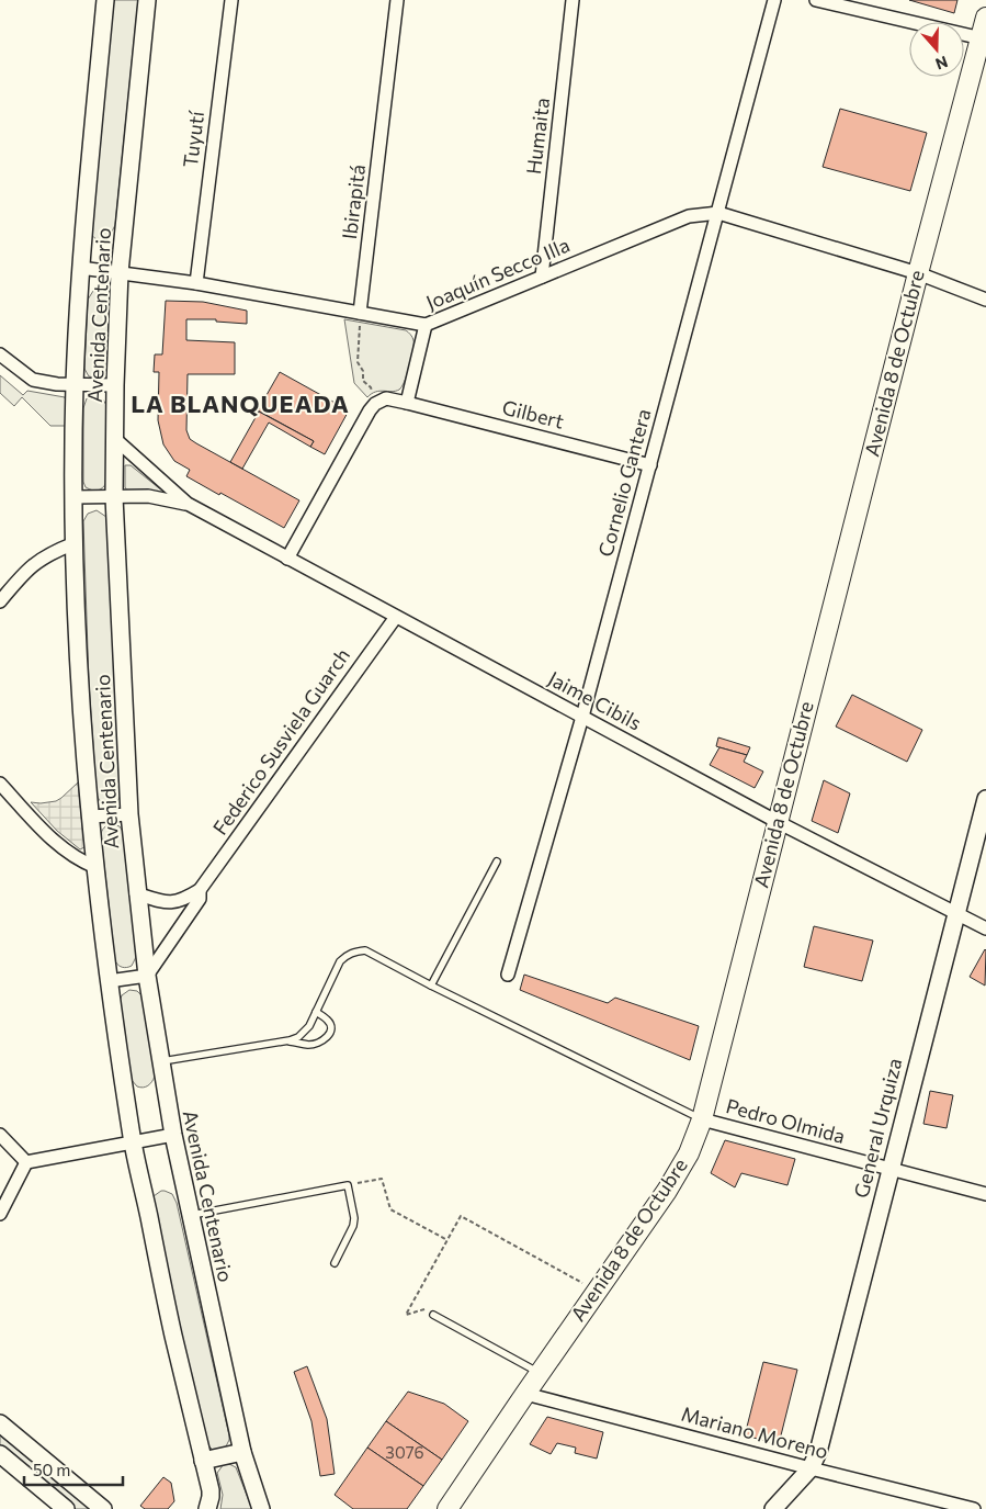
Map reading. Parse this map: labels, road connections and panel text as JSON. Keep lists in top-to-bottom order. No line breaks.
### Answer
{"streets":{"main road":["Avenida 8 de Octubre"],"street":["Humaita","Tuyutí","Ibirapitá","Joaquín Secco Illa","Avenida Centenario","Gilbert","Cornelio Cantera","Jaime Cibils","Federico Susviela Guarch","Pedro Olmida","General Urquiza","Mariano Moreno"]},"crossings":[["Humaita","Joaquín Secco Illa"],["Tuyutí","Joaquín Secco Illa"],["Ibirapitá","Joaquín Secco Illa"],["Joaquín Secco Illa","Avenida Centenario"],["Joaquín Secco Illa","Avenida 8 de Octubre"],["Joaquín Secco Illa","Cornelio Cantera"],["Avenida Centenario","Jaime Cibils"],["Avenida Centenario","Federico Susviela Guarch"],["Avenida 8 de Octubre","Jaime Cibils"],["Avenida 8 de Octubre","Pedro Olmida"],["Avenida 8 de Octubre","Mariano Moreno"],["Gilbert","Cornelio Cantera"],["Cornelio Cantera","Jaime Cibils"],["Jaime Cibils","Federico Susviela Guarch"],["Jaime Cibils","General Urquiza"],["Pedro Olmida","General Urquiza"],["General Urquiza","Mariano Moreno"]],"districts":["LA BLANQUEADA"],"house_numbers":["3076"],"scale_bar":"50 m","north":"bottom"}
